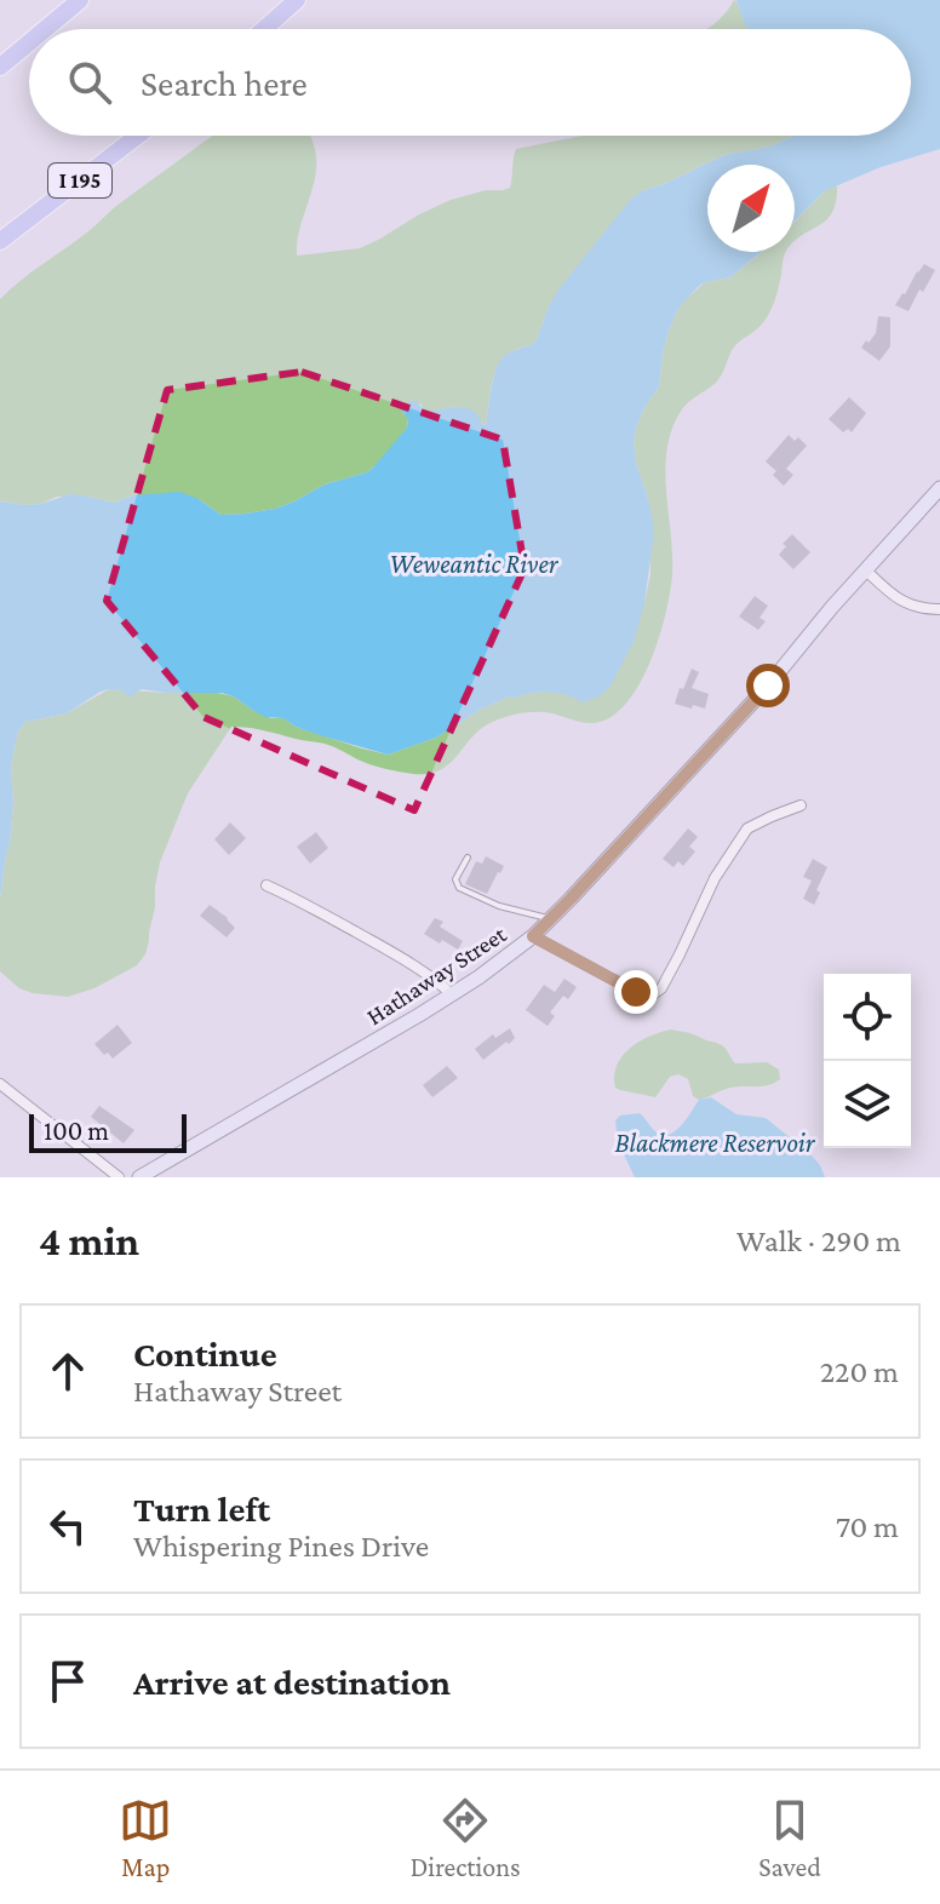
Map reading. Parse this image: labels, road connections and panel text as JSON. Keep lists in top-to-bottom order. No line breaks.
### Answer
{"streets":{"highway":["I 195"],"street":["Hathaway Street"]},"water":["Weweantic River","Blackmere Reservoir"],"scale_bar":"100 m","north":"top right","page":{"search":"Search here","scale":"100 m","heading":["4 min","Walk · 290 m"],"list":[["Continue","Hathaway Street","220 m"],["Turn left","Whispering Pines Drive","70 m"],"Arrive at destination"],"nav":["Map","Directions","Saved"]}}
